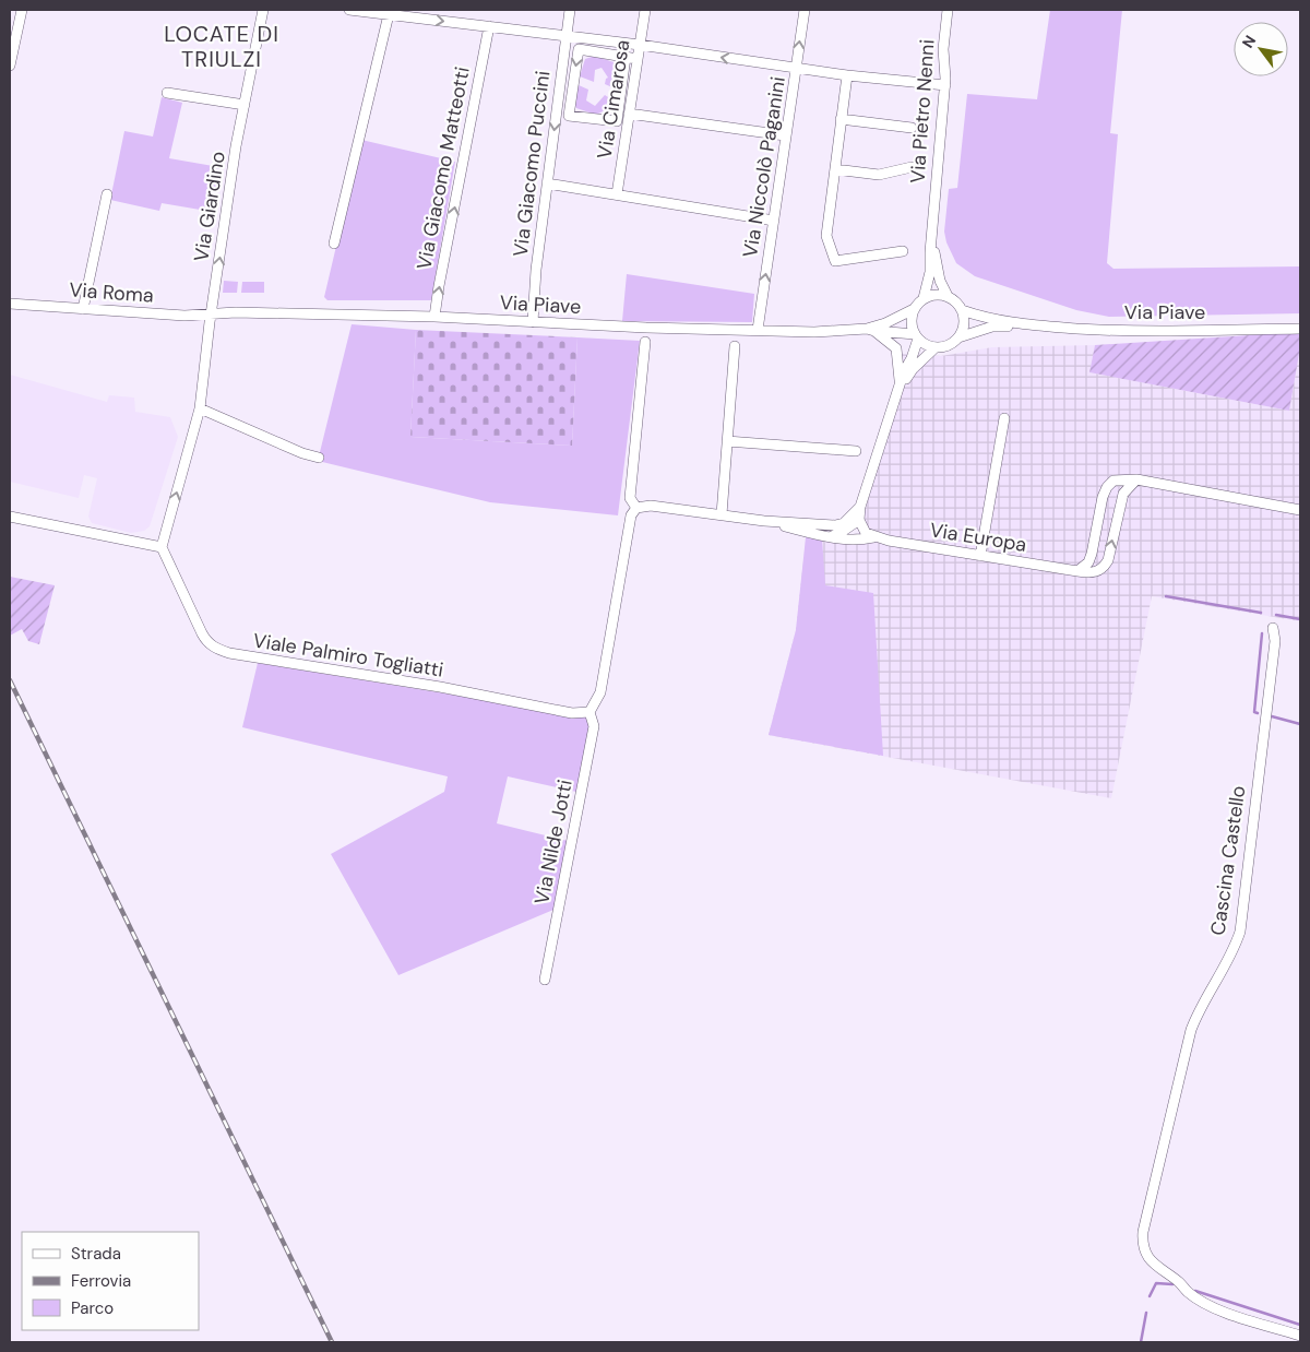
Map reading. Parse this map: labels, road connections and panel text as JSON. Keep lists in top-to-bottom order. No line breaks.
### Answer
{"streets":{"street":["Via Cimarosa","Via Pietro Nenni","Via Giacomo Puccini","Via Niccolò Paganini","Via Giacomo Matteotti","Via Giardino","Via Roma","Via Piave","Via Europa","Viale Palmiro Togliatti","Via Nilde Jotti","Cascina Castello"]},"crossings":[["Via Pietro Nenni","Via Piave"],["Via Giacomo Puccini","Via Piave"],["Via Niccolò Paganini","Via Piave"],["Via Giacomo Matteotti","Via Piave"],["Via Giardino","Via Roma"],["Via Giardino","Via Piave"],["Via Giardino","Viale Palmiro Togliatti"],["Via Roma","Via Piave"],["Viale Palmiro Togliatti","Via Nilde Jotti"]],"one_way":["Via Niccolò Paganini","Via Giacomo Matteotti","Via Giardino"],"districts":["LOCATE DI TRIULZI"],"legend":["Strada","Ferrovia","Parco"],"north":"top left"}
